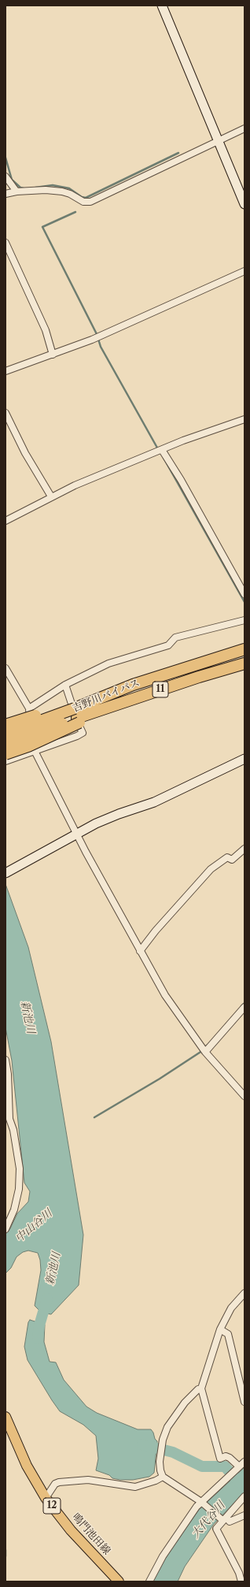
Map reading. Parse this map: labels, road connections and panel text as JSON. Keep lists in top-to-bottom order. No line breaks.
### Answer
{"streets":{"highway":["11","吉野川バイパス"],"main road":["12","鳴門池田線"]},"crossings":[["11","吉野川バイパス"]],"water":["新池川","中山谷川","大代谷川"]}
